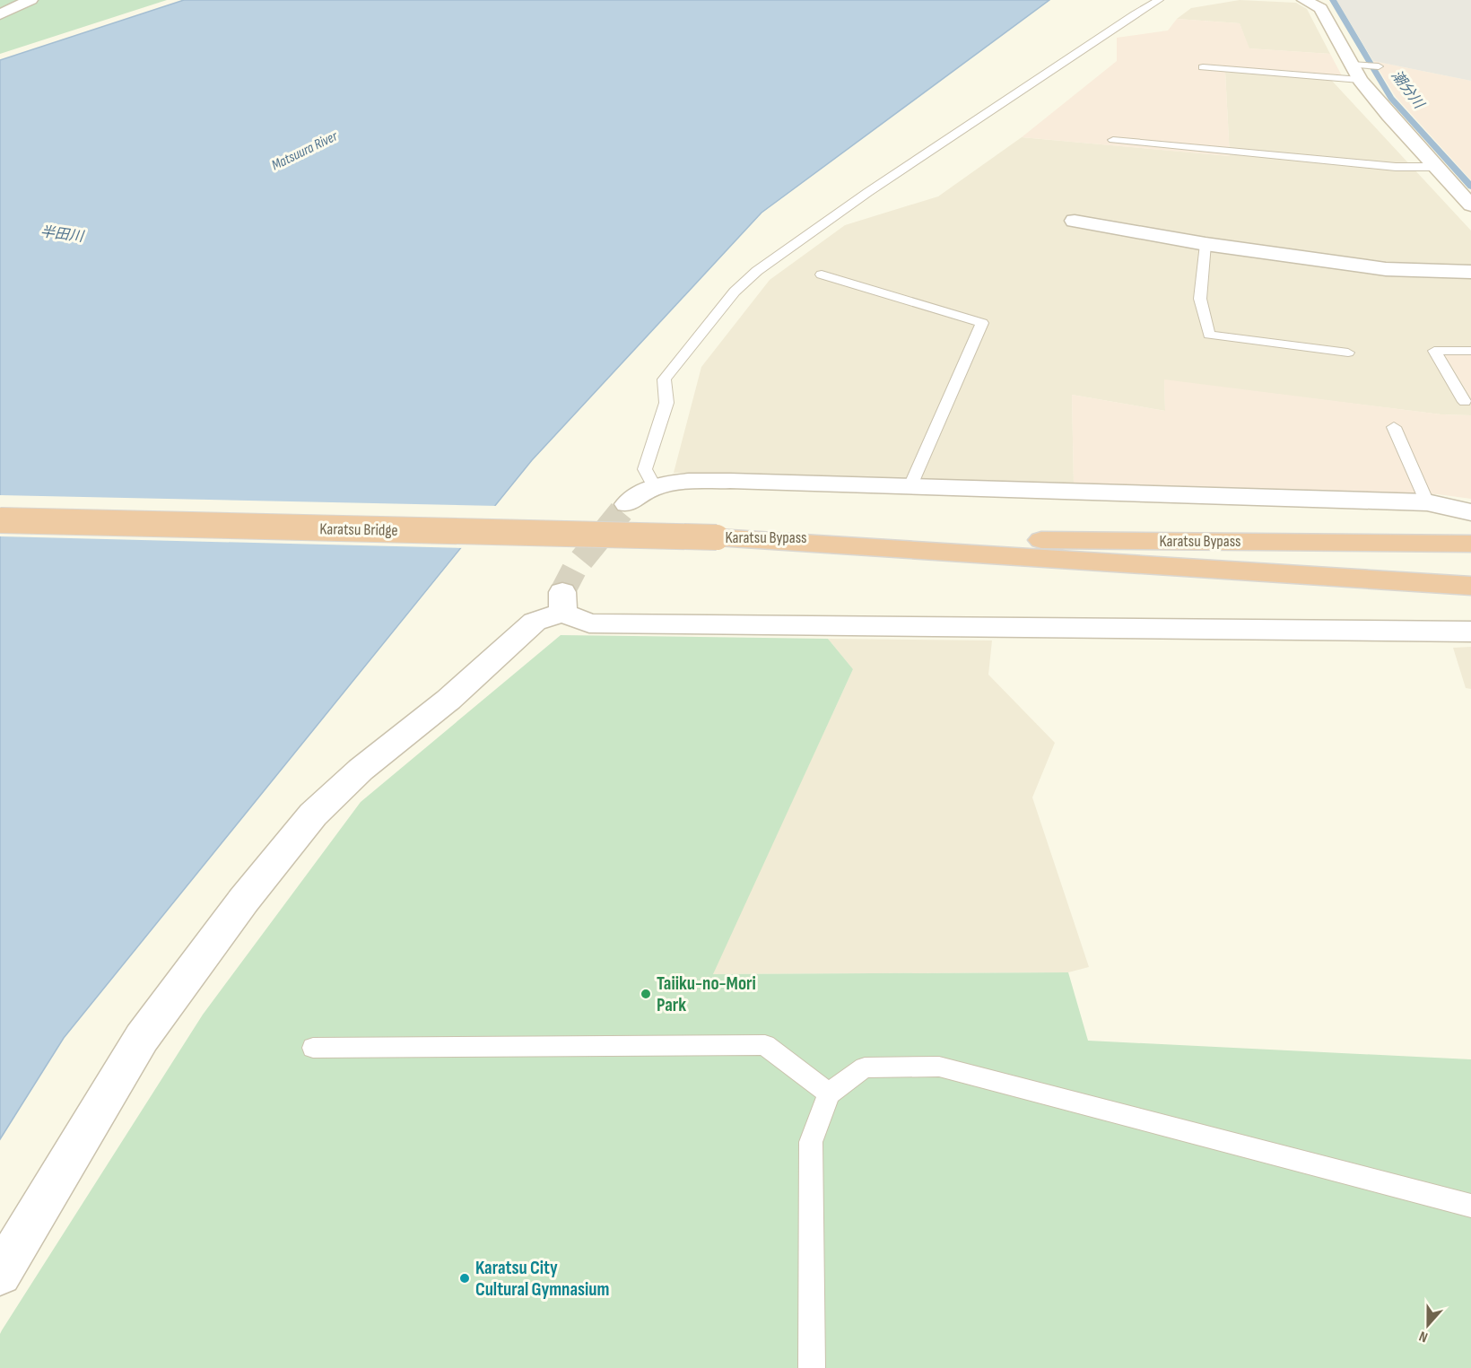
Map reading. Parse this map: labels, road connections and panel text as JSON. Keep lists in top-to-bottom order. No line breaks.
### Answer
{"streets":{"highway":["Karatsu Bridge","Karatsu Bypass"]},"crossings":[["Karatsu Bridge","Karatsu Bypass"]],"water":["潮分川","Matsuura River","半田川"],"places":["Taiiku-no-Mori Park","Karatsu City Cultural Gymnasium"],"north":"bottom"}
